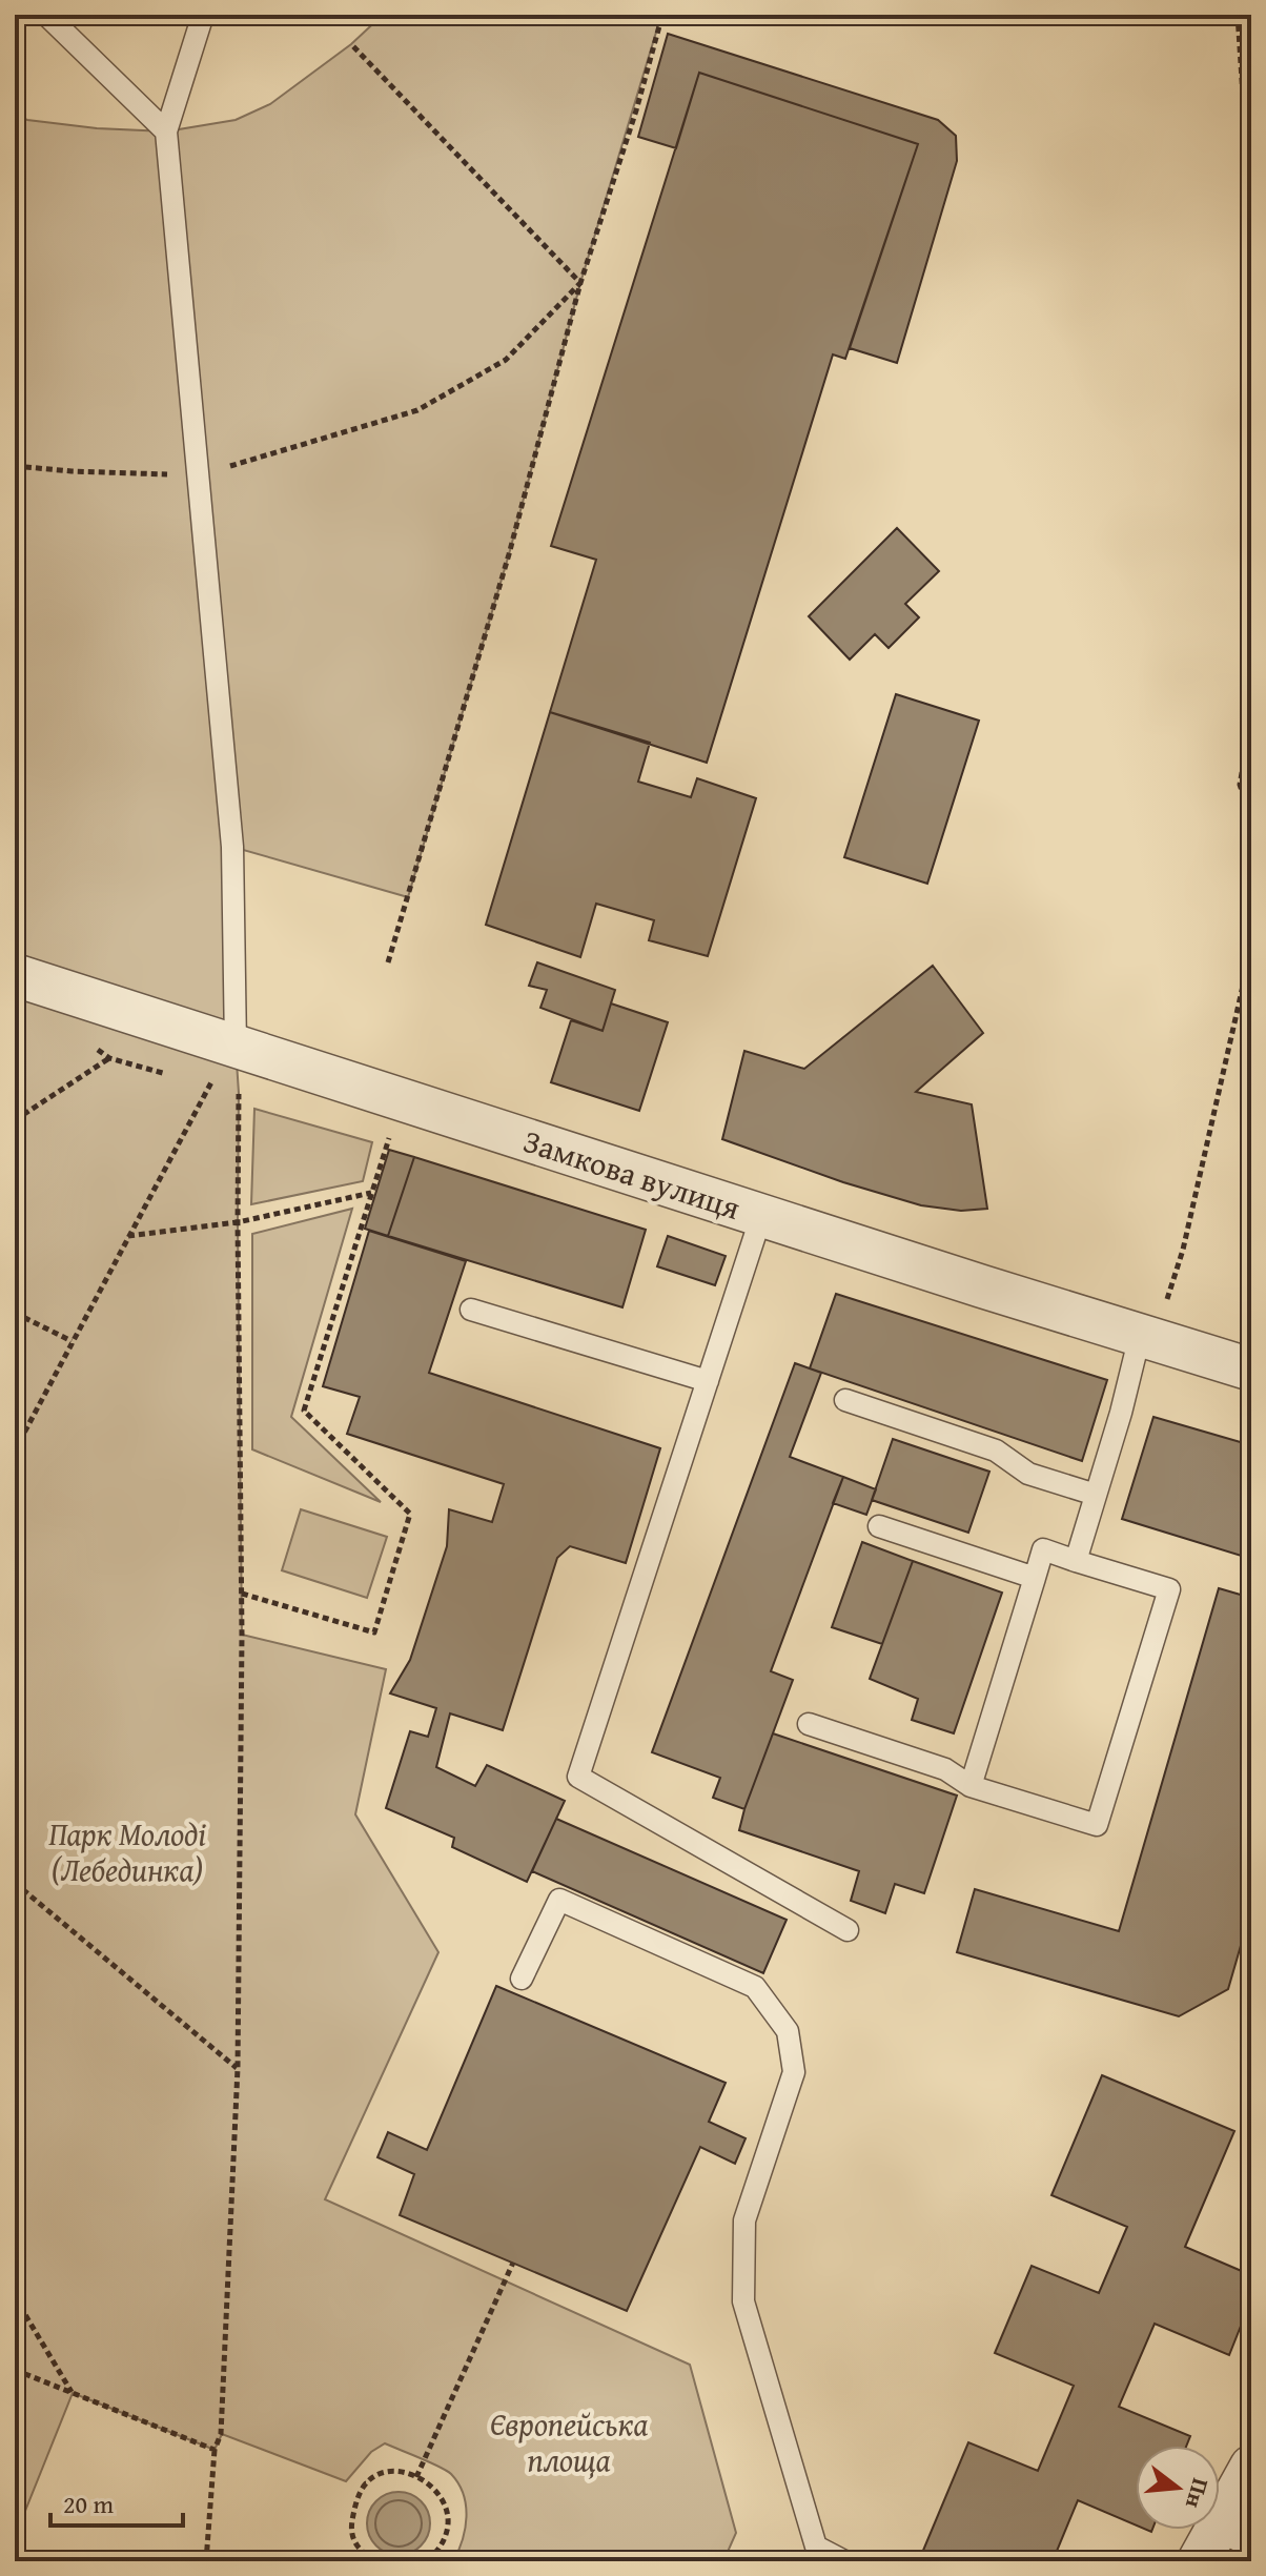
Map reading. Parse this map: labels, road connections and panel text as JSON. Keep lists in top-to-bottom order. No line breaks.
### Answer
{"streets":{"street":["Замкова вулиця"]},"parks":["Парк Молоді (Лебединка)","Європейська площа"],"scale_bar":"20 m","north":"right"}
